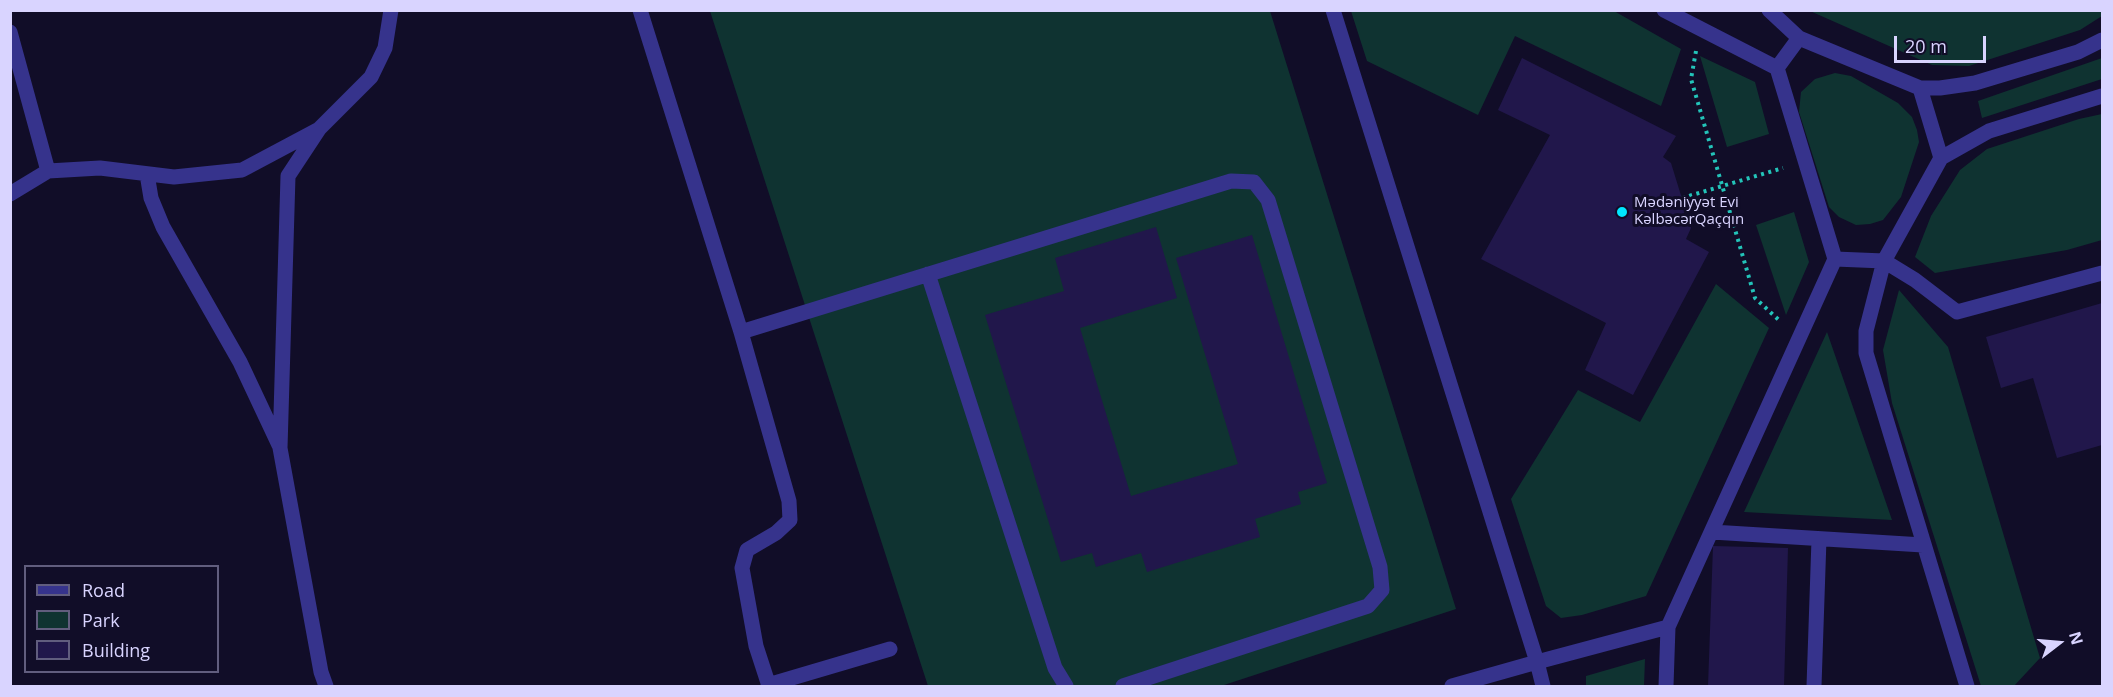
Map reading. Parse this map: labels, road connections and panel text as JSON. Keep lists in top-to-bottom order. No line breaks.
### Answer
{"places":["Mədəniyyət Evi KəlbəcərQaçqın"],"legend":["Road","Park","Building"],"scale_bar":"20 m","north":"right"}
